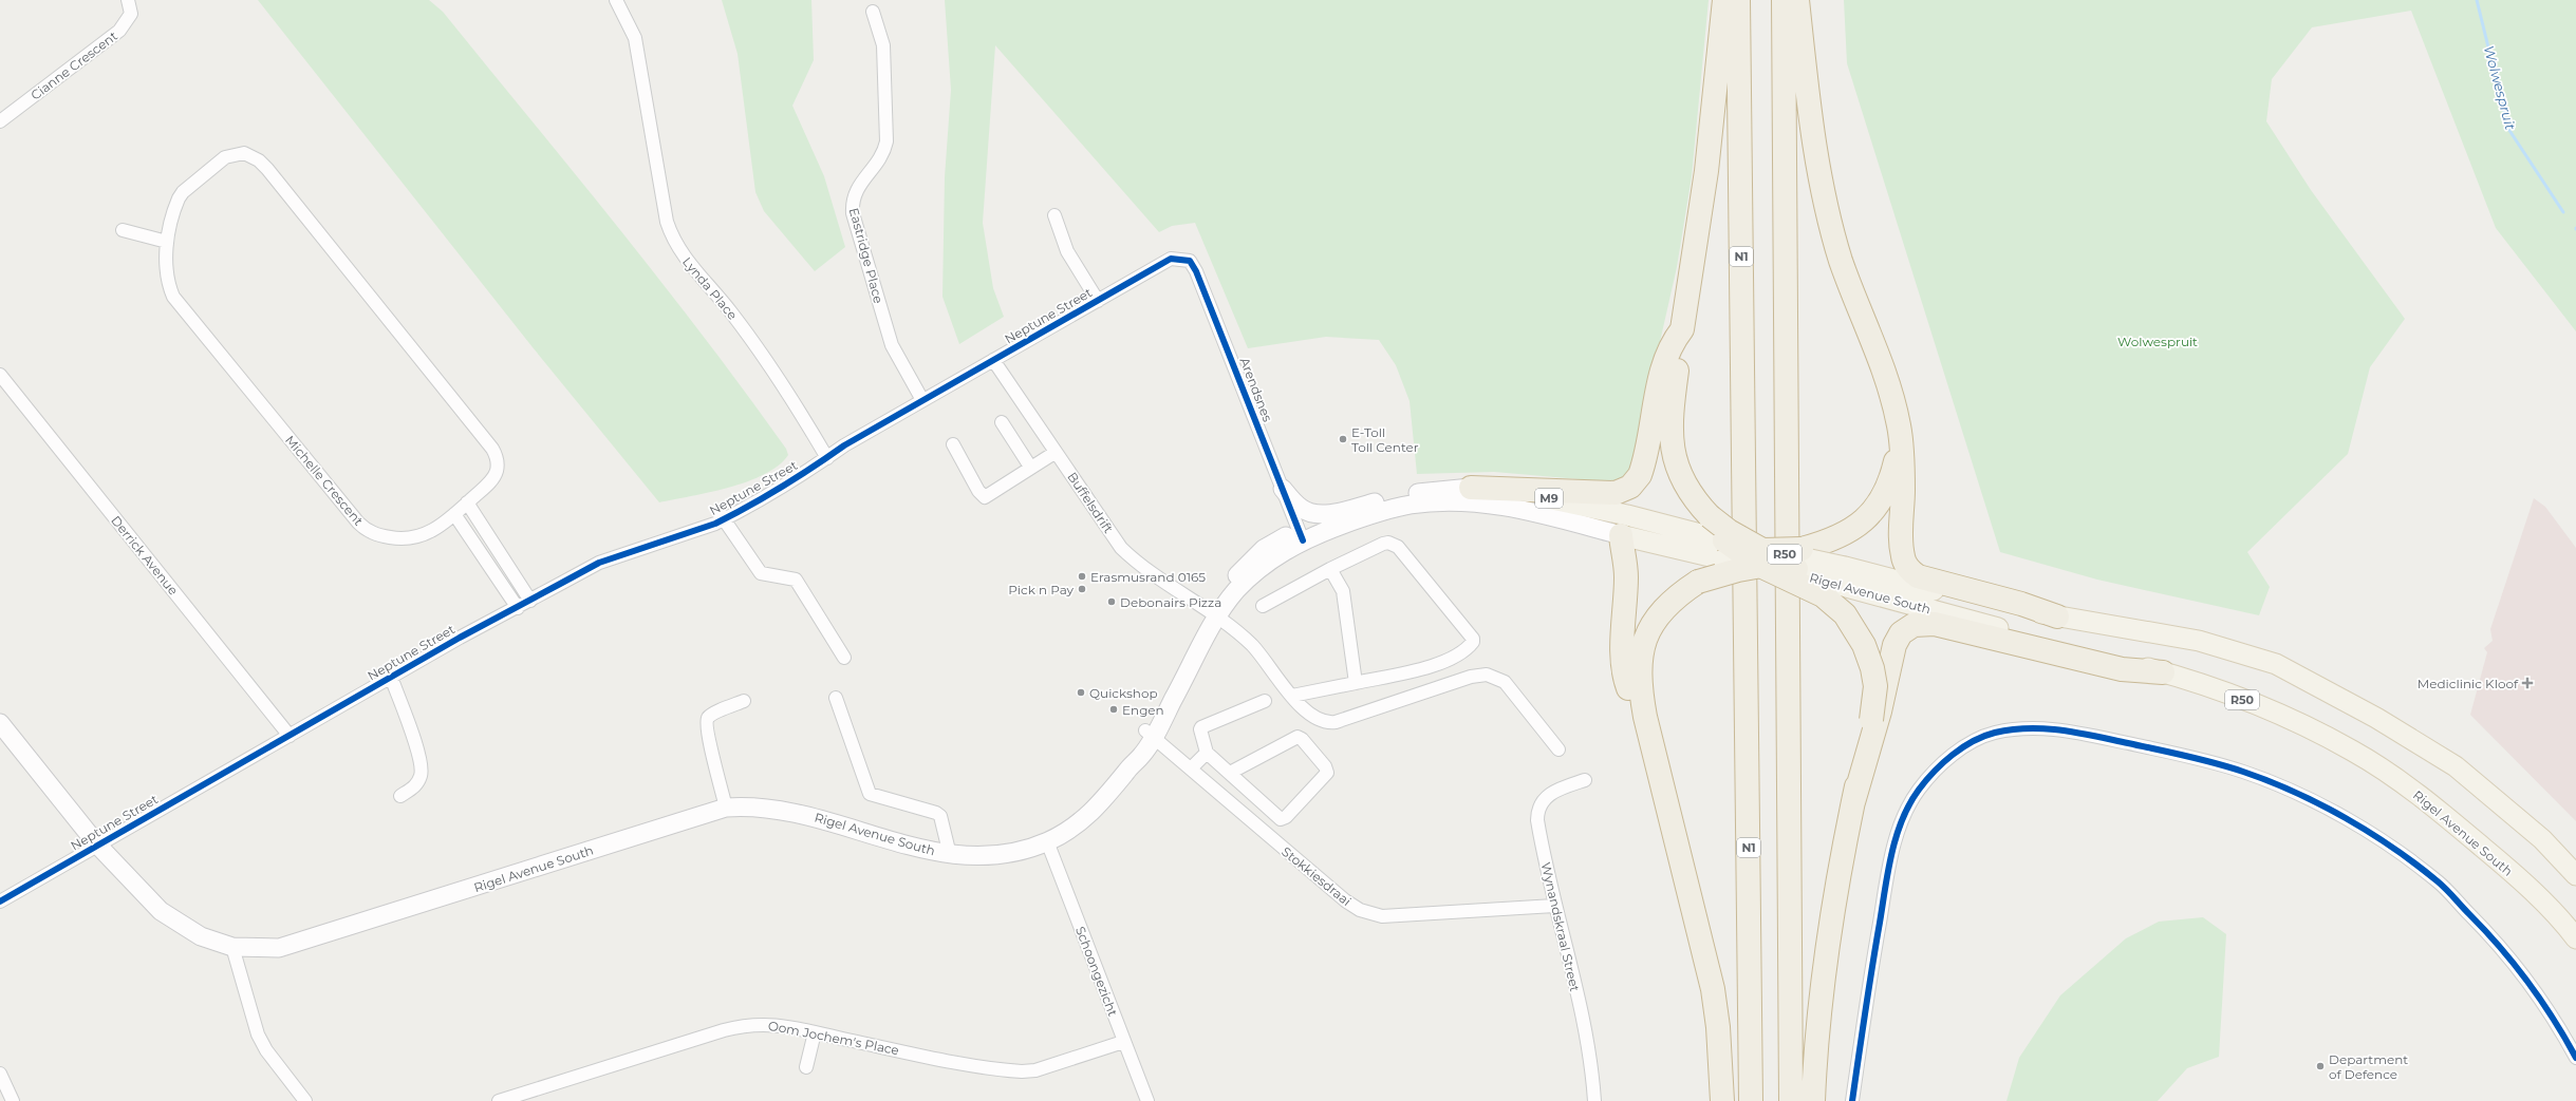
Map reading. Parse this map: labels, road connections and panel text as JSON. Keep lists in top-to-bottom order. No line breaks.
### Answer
{"streets":{"highway":["N1"],"main road":["M9","R50","Rigel Avenue South"],"street":["Cianne Crescent","Eastridge Place","Lynda Place","Neptune Street","Arendsnes","Michelle Crescent","Buffelsdrift","Derrick Avenue","Stokkiesdraai","Wynandskraal Street","Schoongezicht","Oom Jochem's Place"]},"crossings":[["Eastridge Place","Neptune Street"],["Lynda Place","Neptune Street"],["Neptune Street","Arendsnes"],["Neptune Street","Buffelsdrift"],["Neptune Street","Derrick Avenue"],["Neptune Street","Rigel Avenue South"],["Arendsnes","Rigel Avenue South"],["Buffelsdrift","Rigel Avenue South"],["Rigel Avenue South","Stokkiesdraai"],["Rigel Avenue South","Schoongezicht"],["Stokkiesdraai","Wynandskraal Street"],["Schoongezicht","Oom Jochem's Place"]],"water":["Wolwespruit"],"parks":["Wolwespruit"],"places":{"other":["E-Toll Toll Center","Erasmusrand 0165","Pick n Pay","Debonairs Pizza","Quickshop","Engen","Department of Defence"],"health":["Mediclinic Kloof"]}}
